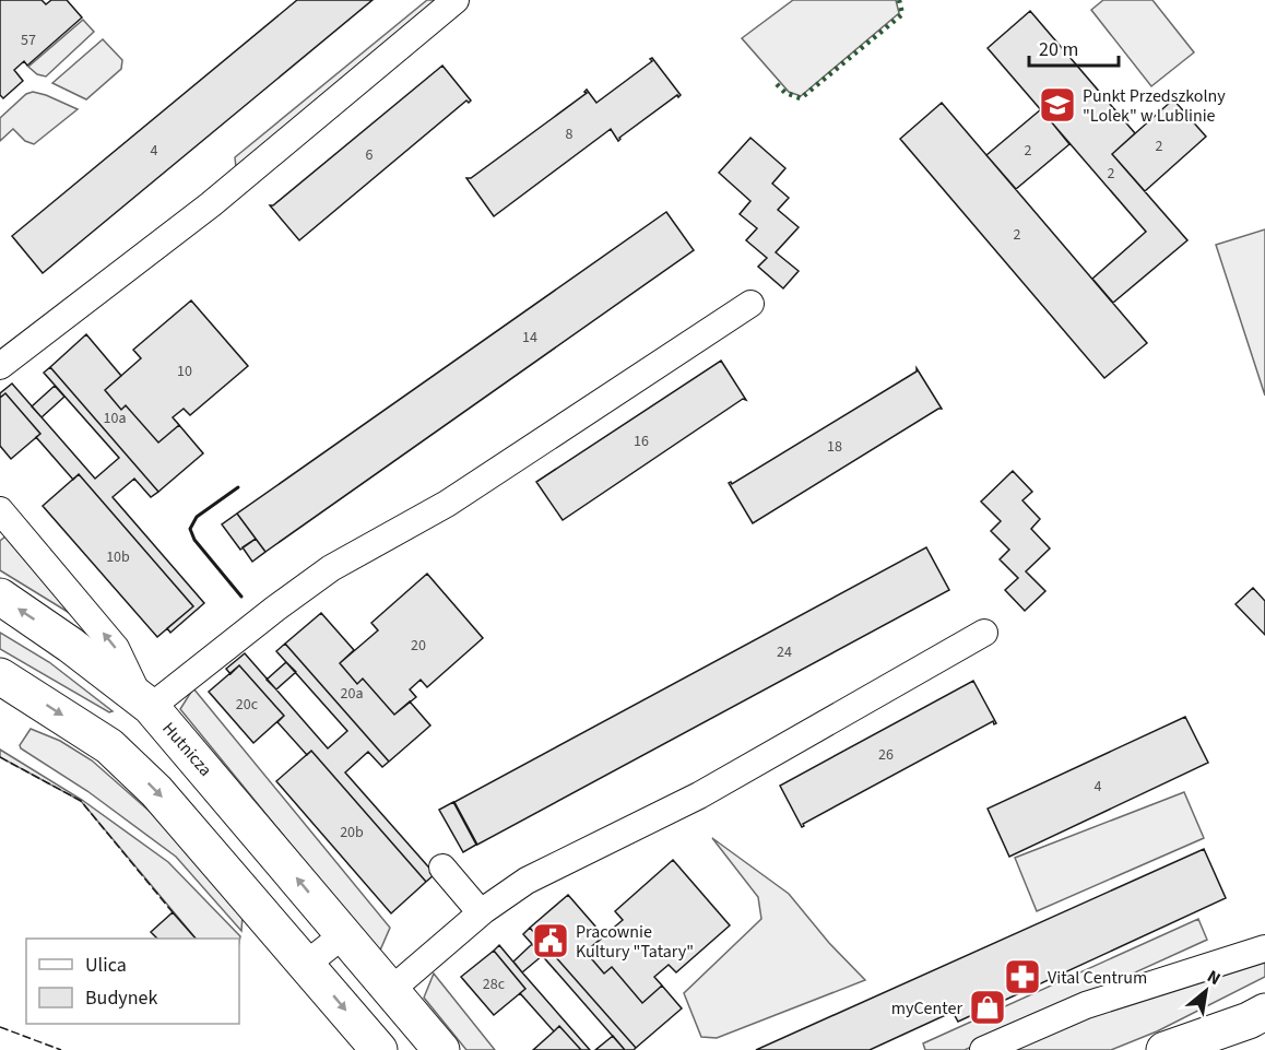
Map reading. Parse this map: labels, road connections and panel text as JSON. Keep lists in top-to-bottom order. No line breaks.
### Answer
{"streets":{"street":["Hutnicza"]},"places":{"school or university":["Punkt Przedszkolny \"Lolek\" w Lublinie"],"public building":["Pracownie Kultury \"Tatary\""],"pharmacy":["Vital Centrum"],"shop":["myCenter"]},"house_numbers":["57","8","2","4","2","6","2","2","14","10","10a","16","18","10b","20","24","20a","20c","26","4","20b","28c"],"legend":["Ulica","Budynek"],"scale_bar":"20 m","north":"top right"}
